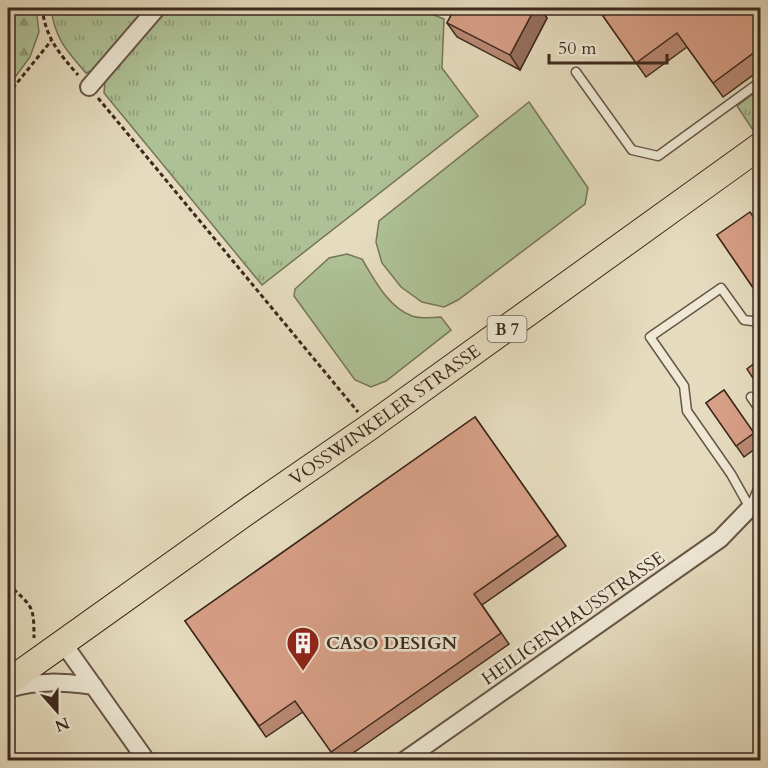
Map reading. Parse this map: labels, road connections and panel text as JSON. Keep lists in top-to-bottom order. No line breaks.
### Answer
{"streets":{"main road":["B 7","VOSSWINKELER STRASSE"],"street":["HEILIGENHAUSSTRASSE"]},"places":{"building":["CASO DESIGN"]},"scale_bar":"50 m","north":"bottom"}
